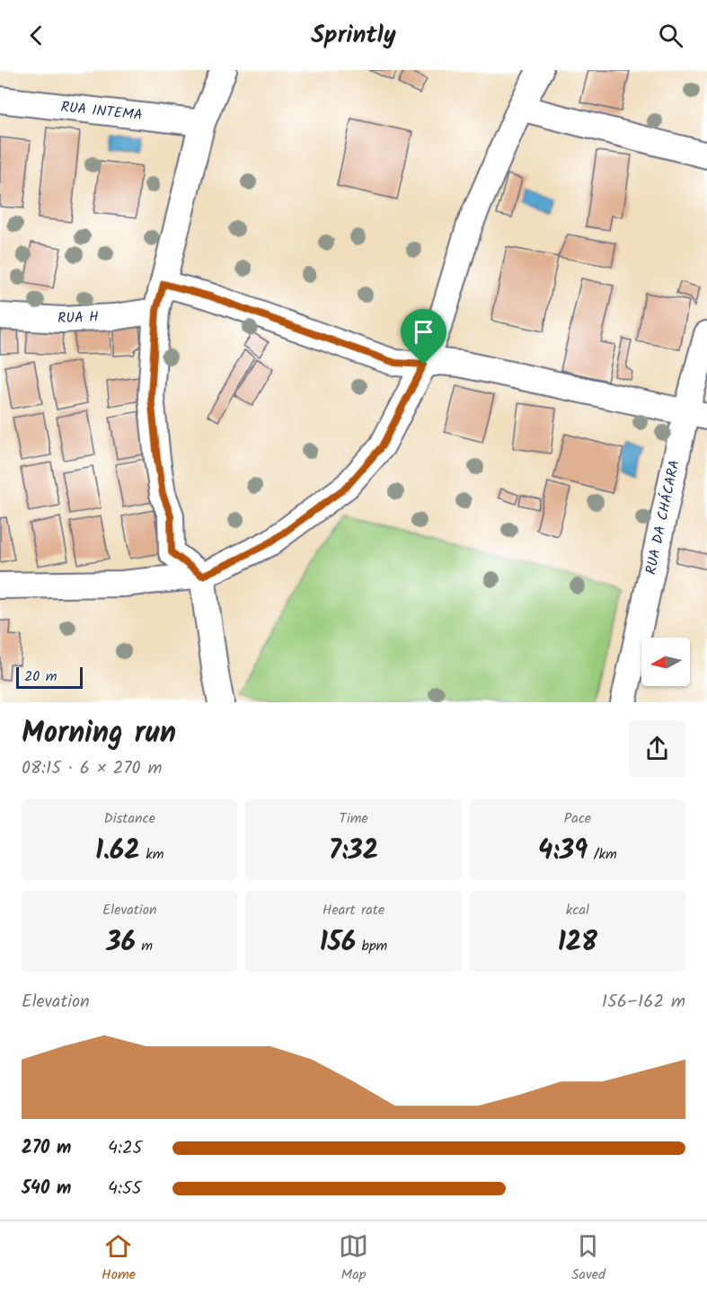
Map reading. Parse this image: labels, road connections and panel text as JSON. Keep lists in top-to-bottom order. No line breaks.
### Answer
{"streets":{"street":["RUA INTEMA","RUA H","RUA DA CHÁCARA"]},"scale_bar":"20 m","north":"left","page":{"header":"Sprintly","scale":"20 m","heading":["Morning run","08:15 · 6 × 270 m"],"stats":[["Distance","1.62 km"],["Time","7:32"],["Pace","4:39 /km"],["Elevation","36 m"],["Heart rate","156 bpm"],["kcal","128"]],"chart":["Elevation","156–162 m"],"list":[{"name":"270 m","note":"4:25"},{"name":"540 m","note":"4:55"}],"tabs":["Home","Map","Saved"]}}
